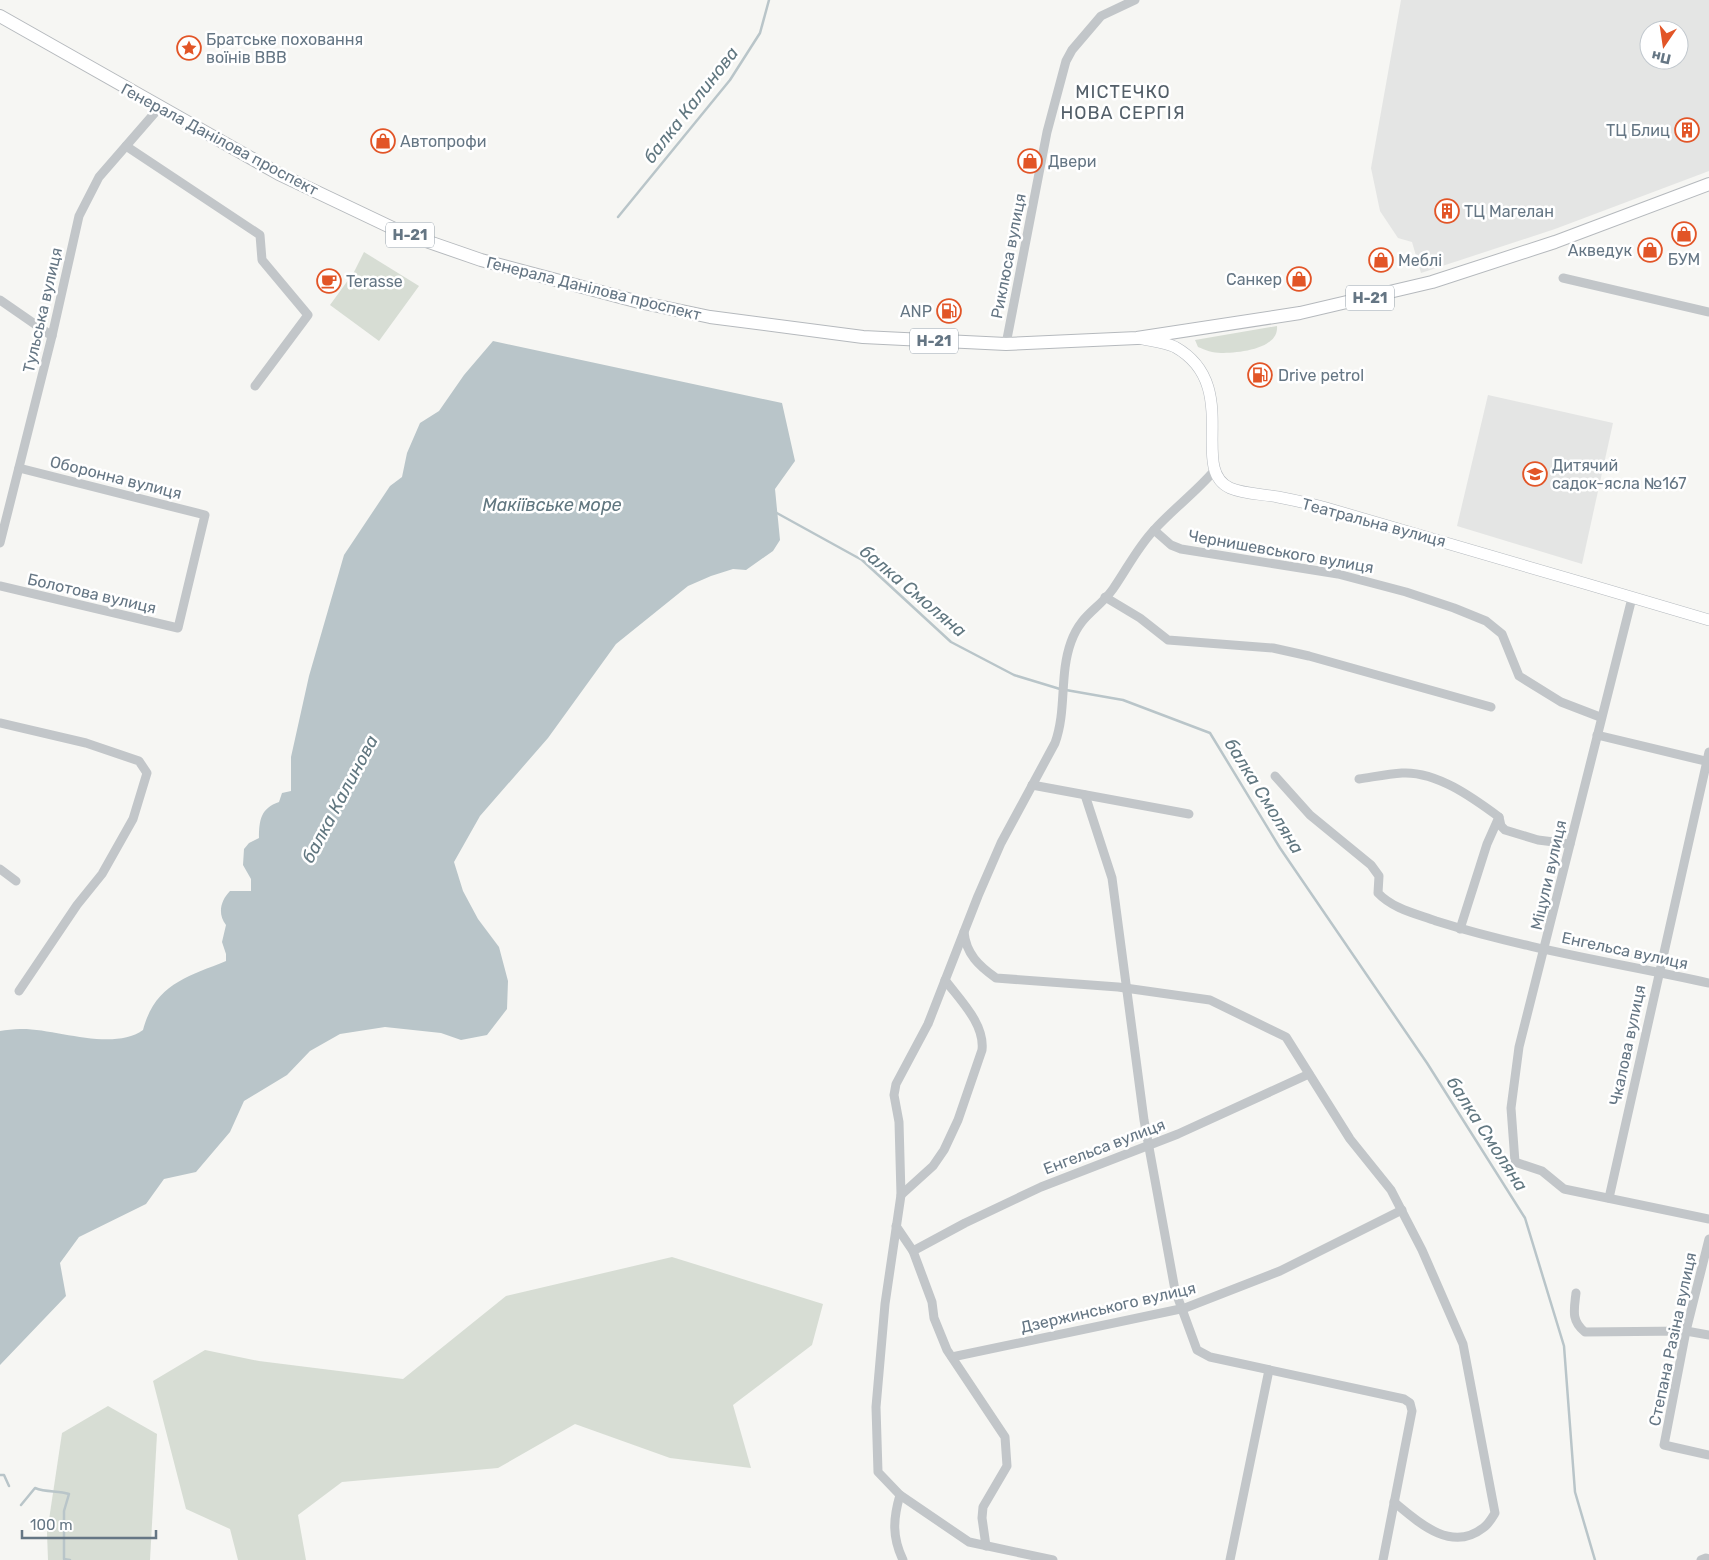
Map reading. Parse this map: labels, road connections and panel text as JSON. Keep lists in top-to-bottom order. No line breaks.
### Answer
{"streets":{"main road":["Генерала Данілова проспект","Н-21"],"street":["Риклюса вулиця","Тульська вулиця","Оборонна вулиця","Театральна вулиця","Чернишевського вулиця","Болотова вулиця","Міцули вулиця","Енгельса вулиця","Чкалова вулиця","Дзержинського вулиця","Степана Разіна вулиця"]},"crossings":[["Генерала Данілова проспект","Н-21"],["Генерала Данілова проспект","Риклюса вулиця"],["Генерала Данілова проспект","Тульська вулиця"],["Н-21","Риклюса вулиця"],["Тульська вулиця","Оборонна вулиця"],["Оборонна вулиця","Болотова вулиця"],["Театральна вулиця","Міцули вулиця"],["Чернишевського вулиця","Міцули вулиця"],["Міцули вулиця","Енгельса вулиця"],["Міцули вулиця","Чкалова вулиця"],["Енгельса вулиця","Чкалова вулиця"]],"districts":["МІСТЕЧКО НОВА СЕРГІЯ"],"water":["балка Калинова","Макіївське море","балка Смоляна"],"places":{"place":["Братське поховання воїнів ВВВ"],"building":["ТЦ Блиц","ТЦ Магелан"],"shop":["Автопрофи","Двери","БУМ","Акведук","Меблі","Санкер"],"cafe":["Terasse"],"fuel station":["ANP","Drive petrol"],"school or university":["Дитячий садок-ясла №167"]},"scale_bar":"100 m","north":"bottom"}
